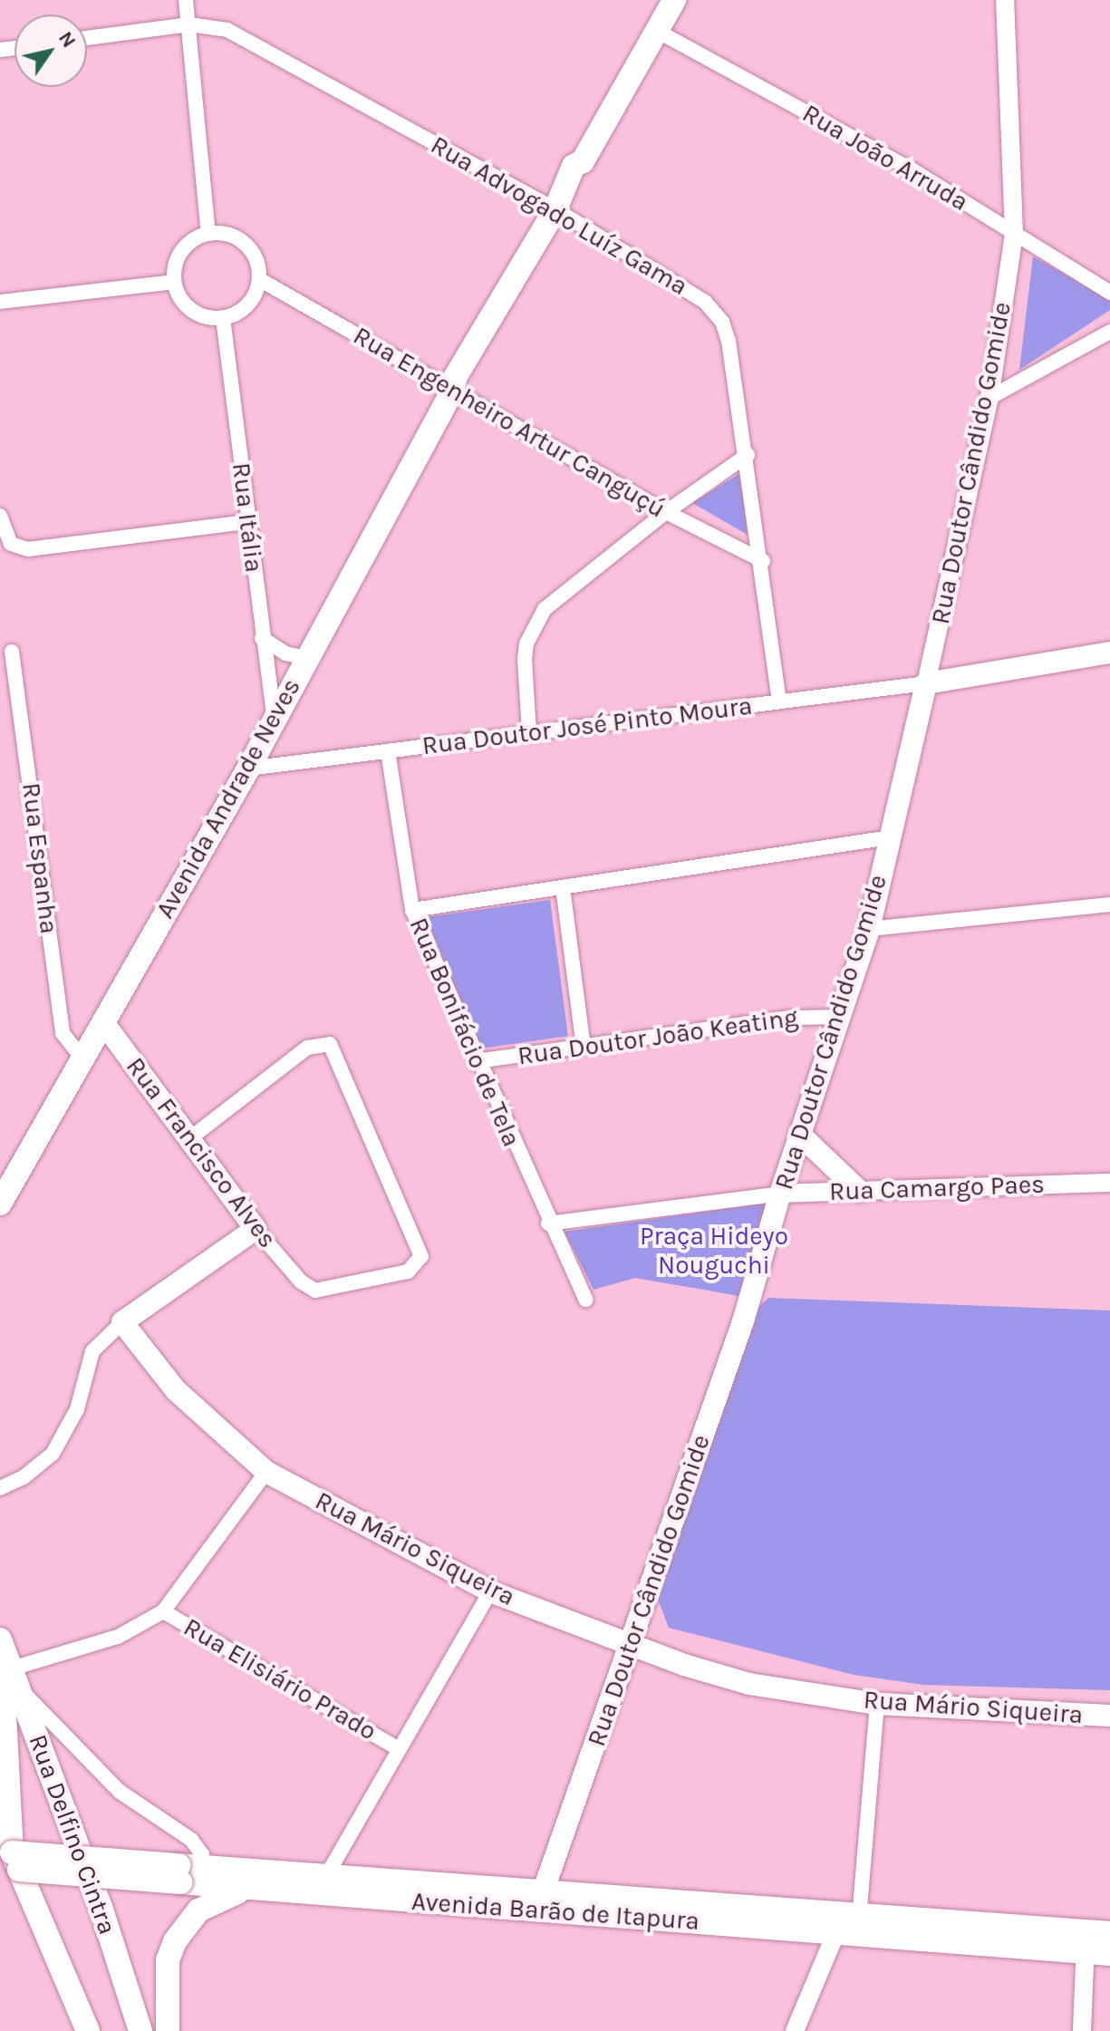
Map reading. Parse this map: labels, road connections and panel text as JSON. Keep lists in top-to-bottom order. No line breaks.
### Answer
{"streets":{"main road":["Rua Doutor Cândido Gomide","Avenida Andrade Neves","Rua Francisco Alves","Rua Mário Siqueira","Rua Delfino Cintra","Avenida Barão de Itapura"],"street":["Rua João Arruda","Rua Advogado Luíz Gama","Rua Engenheiro Artur Canguçú","Rua Itália","Rua Doutor José Pinto Moura","Rua Espanha","Rua Bonifácio de Tela","Rua Doutor João Keating","Rua Camargo Paes","Rua Elisiário Prado"]},"crossings":[["Rua João Arruda","Rua Doutor Cândido Gomide"],["Rua João Arruda","Avenida Andrade Neves"],["Rua Advogado Luíz Gama","Rua Engenheiro Artur Canguçú"],["Rua Advogado Luíz Gama","Rua Doutor José Pinto Moura"],["Rua Advogado Luíz Gama","Avenida Andrade Neves"],["Rua Engenheiro Artur Canguçú","Rua Itália"],["Rua Engenheiro Artur Canguçú","Avenida Andrade Neves"],["Rua Doutor Cândido Gomide","Rua Doutor José Pinto Moura"],["Rua Doutor Cândido Gomide","Rua Doutor João Keating"],["Rua Doutor Cândido Gomide","Rua Camargo Paes"],["Rua Doutor Cândido Gomide","Rua Mário Siqueira"],["Rua Doutor Cândido Gomide","Avenida Barão de Itapura"],["Rua Itália","Avenida Andrade Neves"],["Rua Doutor José Pinto Moura","Avenida Andrade Neves"],["Rua Doutor José Pinto Moura","Rua Bonifácio de Tela"],["Avenida Andrade Neves","Rua Espanha"],["Avenida Andrade Neves","Rua Francisco Alves"],["Rua Bonifácio de Tela","Rua Doutor João Keating"],["Rua Bonifácio de Tela","Rua Camargo Paes"]],"parks":["Praça Hideyo Nouguchi"],"north":"top right"}
